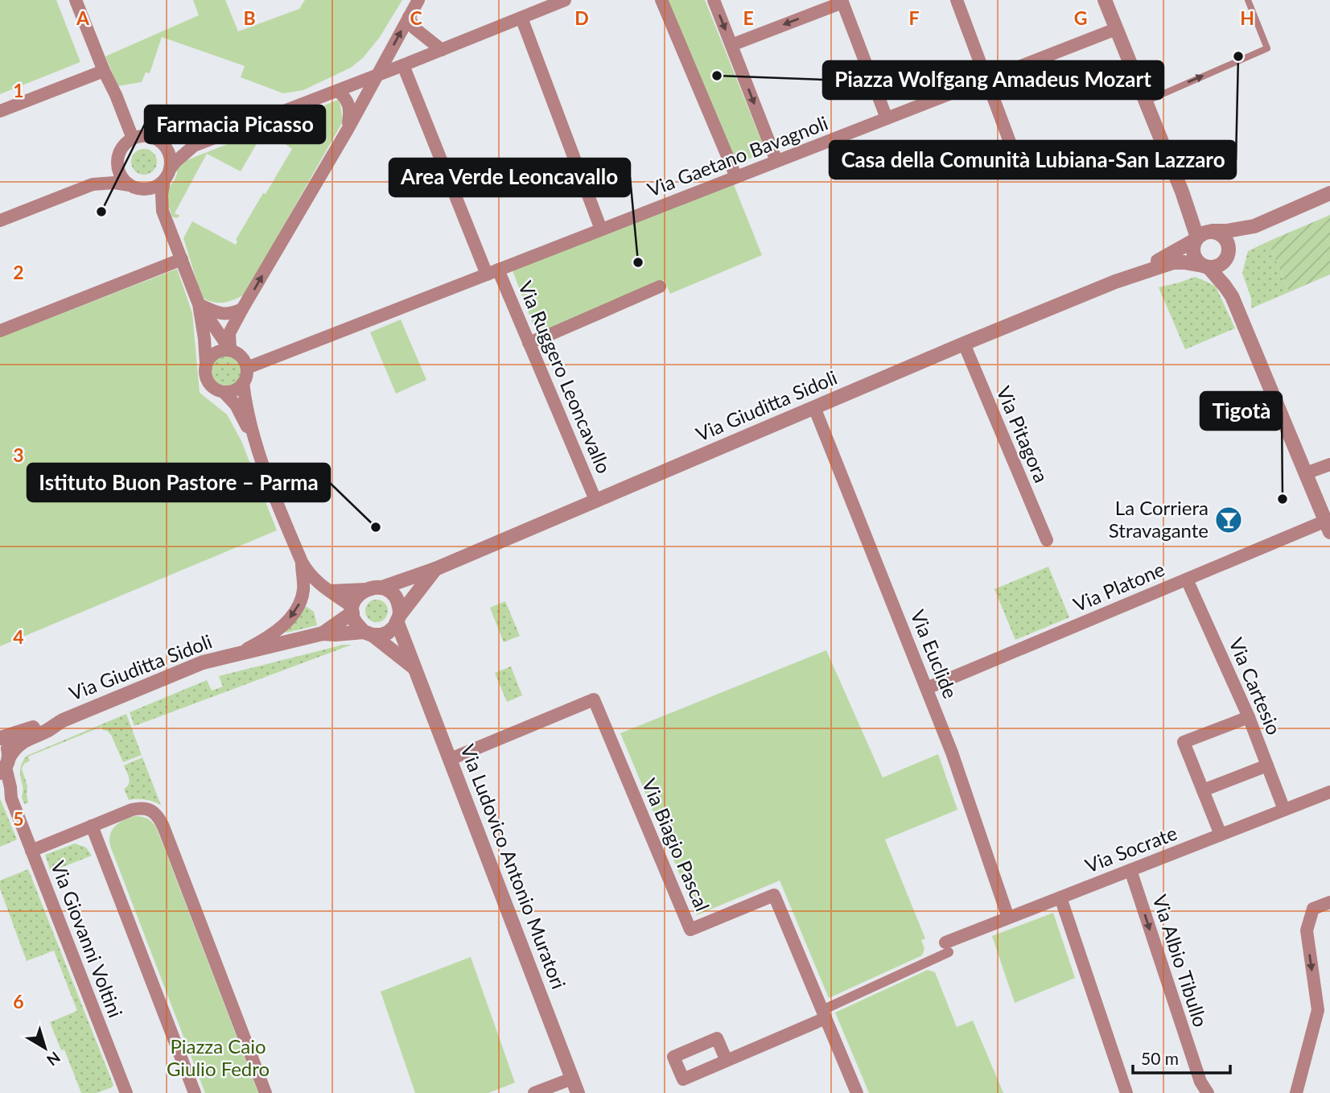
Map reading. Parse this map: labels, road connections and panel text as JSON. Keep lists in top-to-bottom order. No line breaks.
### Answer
{"streets":{"street":["Via Gaetano Bavagnoli","Via Ruggero Leoncavallo","Via Giuditta Sidoli","Via Pitagora","Via Platone","Via Euclide","Via Cartesio","Via Biagio Pascal","Via Socrate","Via Ludovico Antonio Muratori","Via Giovanni Voltini","Via Albio Tibullo"]},"crossings":[["Via Gaetano Bavagnoli","Via Ruggero Leoncavallo"],["Via Ruggero Leoncavallo","Via Giuditta Sidoli"],["Via Giuditta Sidoli","Via Pitagora"],["Via Giuditta Sidoli","Via Euclide"],["Via Giuditta Sidoli","Via Ludovico Antonio Muratori"],["Via Giuditta Sidoli","Via Giovanni Voltini"],["Via Platone","Via Euclide"],["Via Platone","Via Cartesio"],["Via Euclide","Via Socrate"],["Via Cartesio","Via Socrate"],["Via Biagio Pascal","Via Ludovico Antonio Muratori"],["Via Socrate","Via Albio Tibullo"]],"parks":["Piazza Caio Giulio Fedro"],"places":{"other":["Casa della Comunità Lubiana-San Lazzaro","Piazza Wolfgang Amadeus Mozart","Farmacia Picasso","Area Verde Leoncavallo","Tigotà","Istituto Buon Pastore – Parma"],"bar":["La Corriera Stravagante"]},"scale_bar":"50 m","north":"bottom right","grid":{"columns":["A","B","C","D","E","F","G","H"],"rows":["1","2","3","4","5","6"]}}
